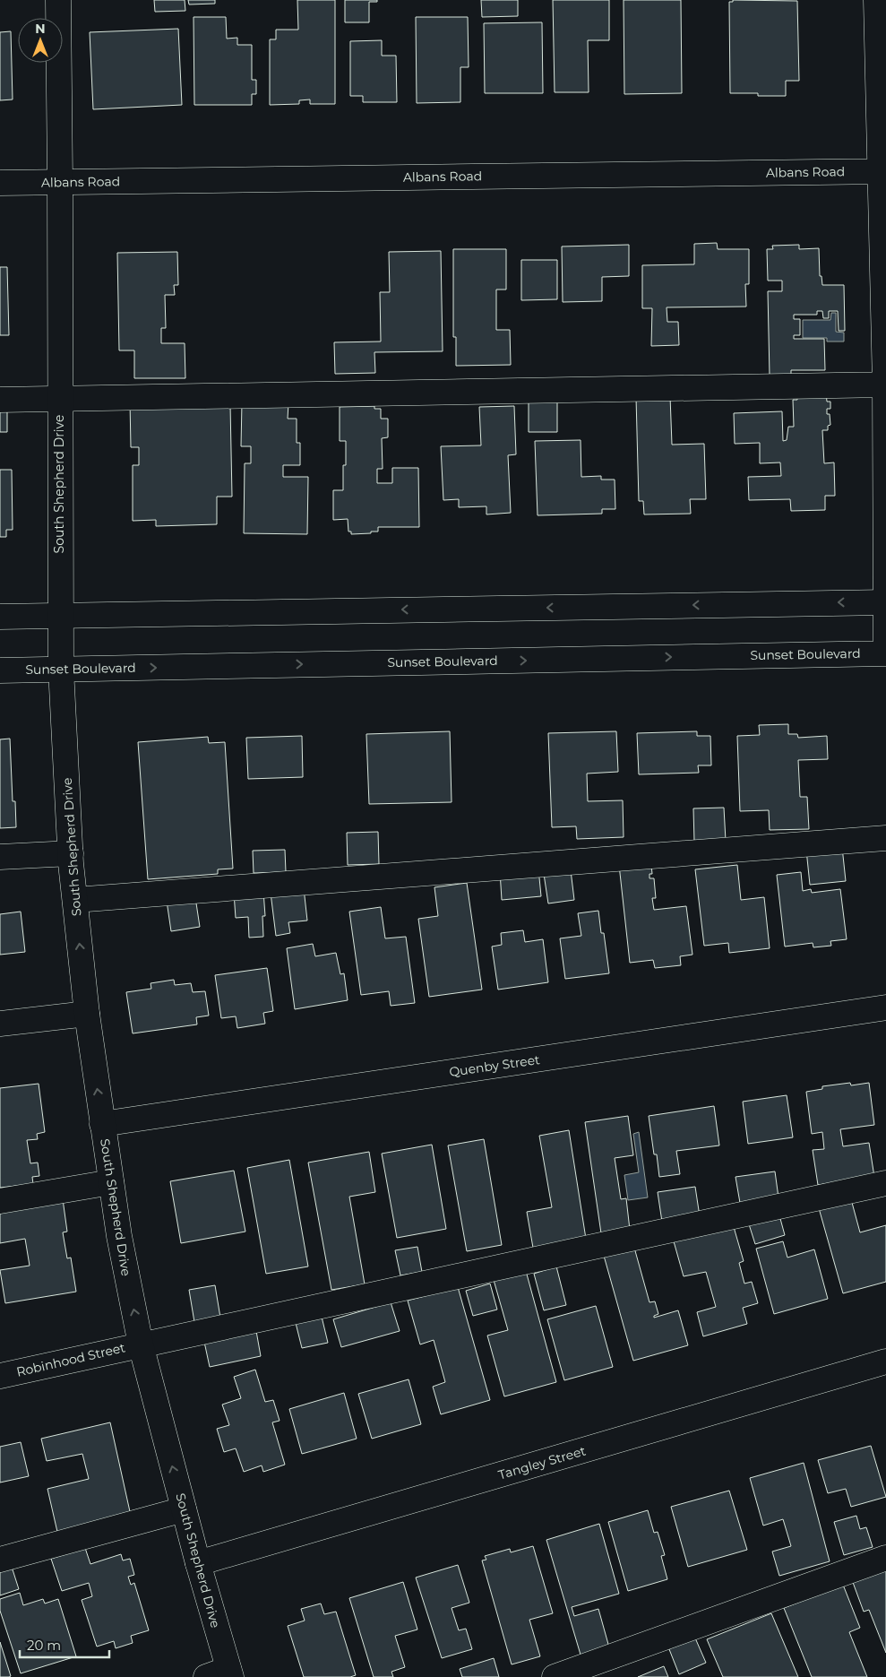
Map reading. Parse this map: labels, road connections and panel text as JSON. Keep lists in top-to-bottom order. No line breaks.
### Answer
{"streets":{"street":["Albans Road","South Shepherd Drive","Sunset Boulevard","Quenby Street","Robinhood Street","Tangley Street"]},"crossings":[["Albans Road","South Shepherd Drive"],["South Shepherd Drive","Sunset Boulevard"],["South Shepherd Drive","Quenby Street"],["South Shepherd Drive","Robinhood Street"],["South Shepherd Drive","Tangley Street"]],"scale_bar":"20 m","north":"top"}
